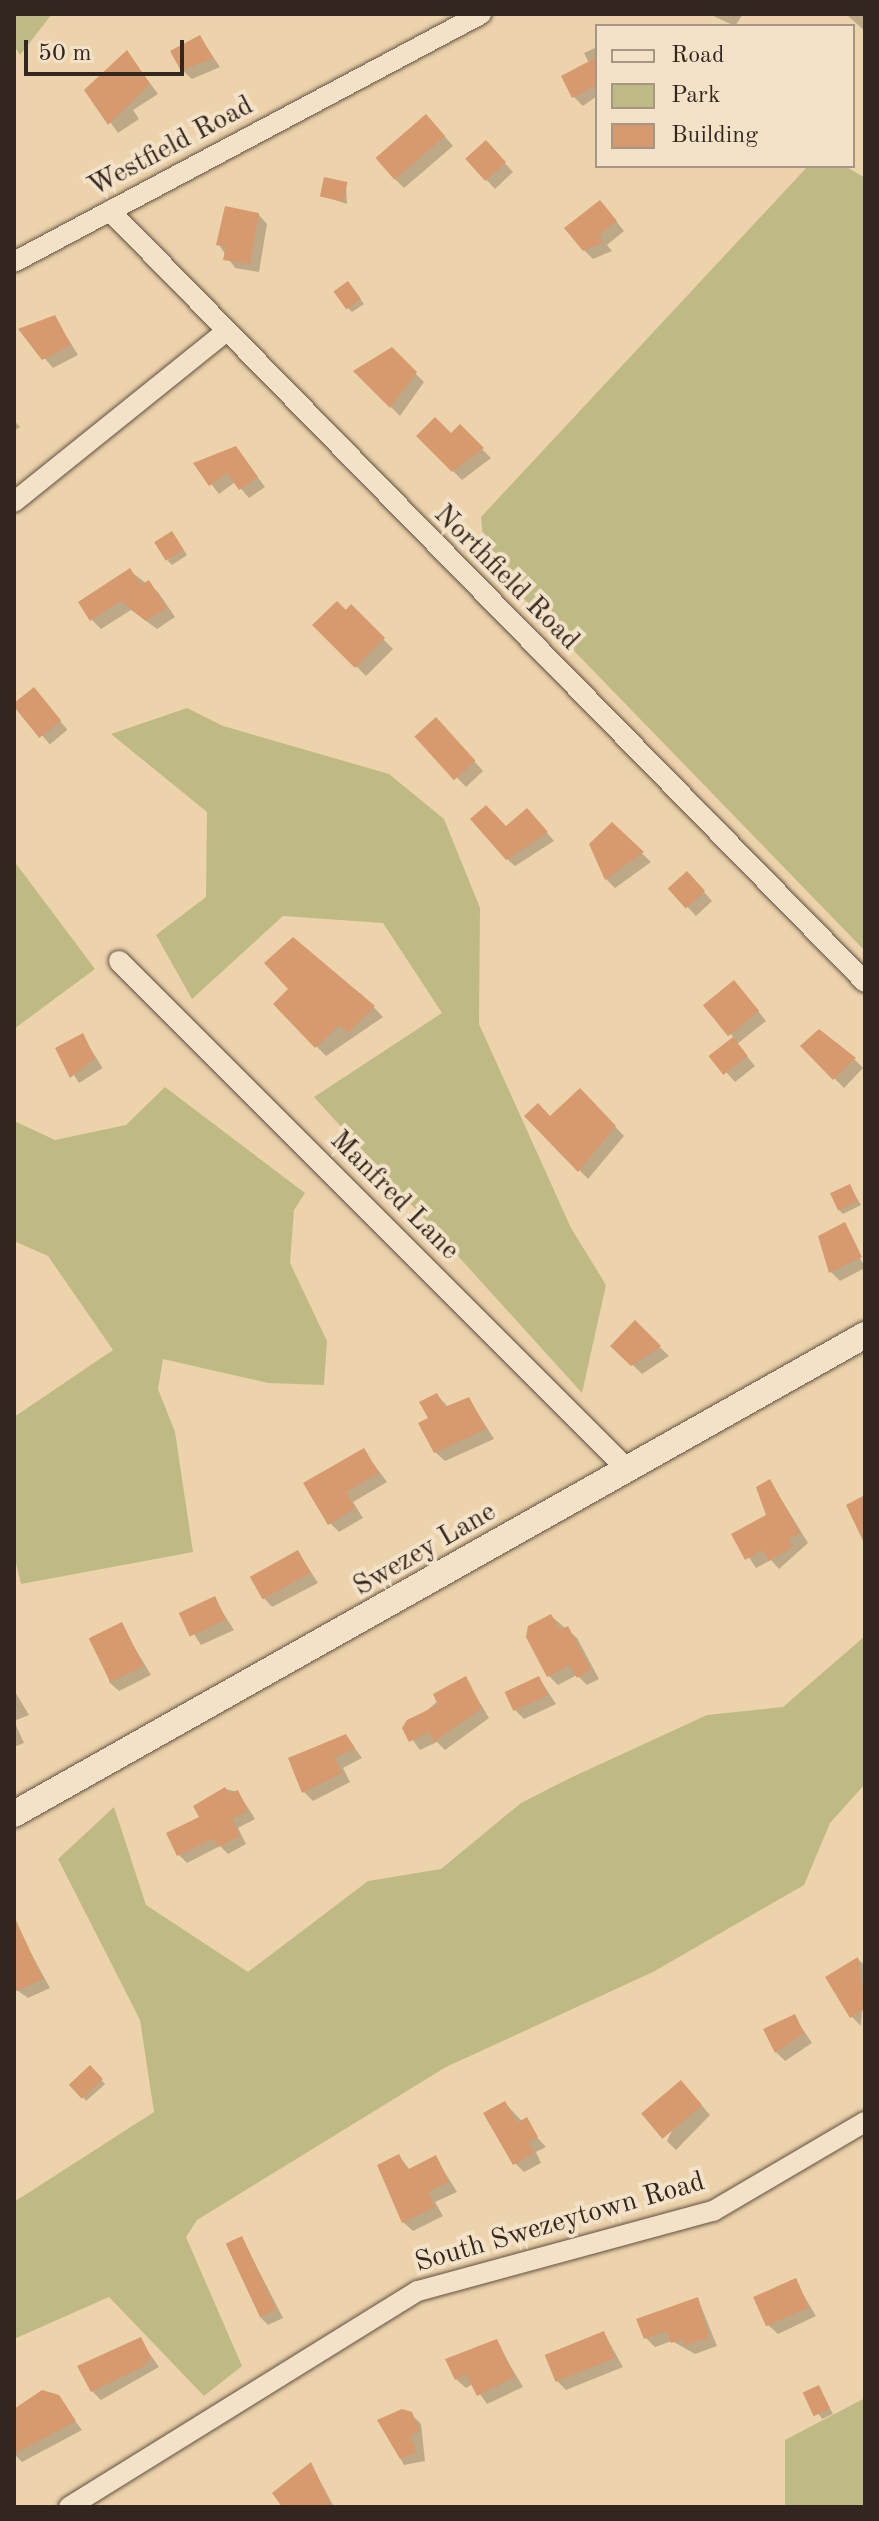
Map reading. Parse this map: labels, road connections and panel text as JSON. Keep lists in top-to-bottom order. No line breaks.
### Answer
{"streets":{"street":["Westfield Road","Northfield Road","Manfred Lane","Swezey Lane","South Swezeytown Road"]},"crossings":[["Westfield Road","Northfield Road"],["Manfred Lane","Swezey Lane"]],"legend":["Road","Park","Building"],"scale_bar":"50 m"}
